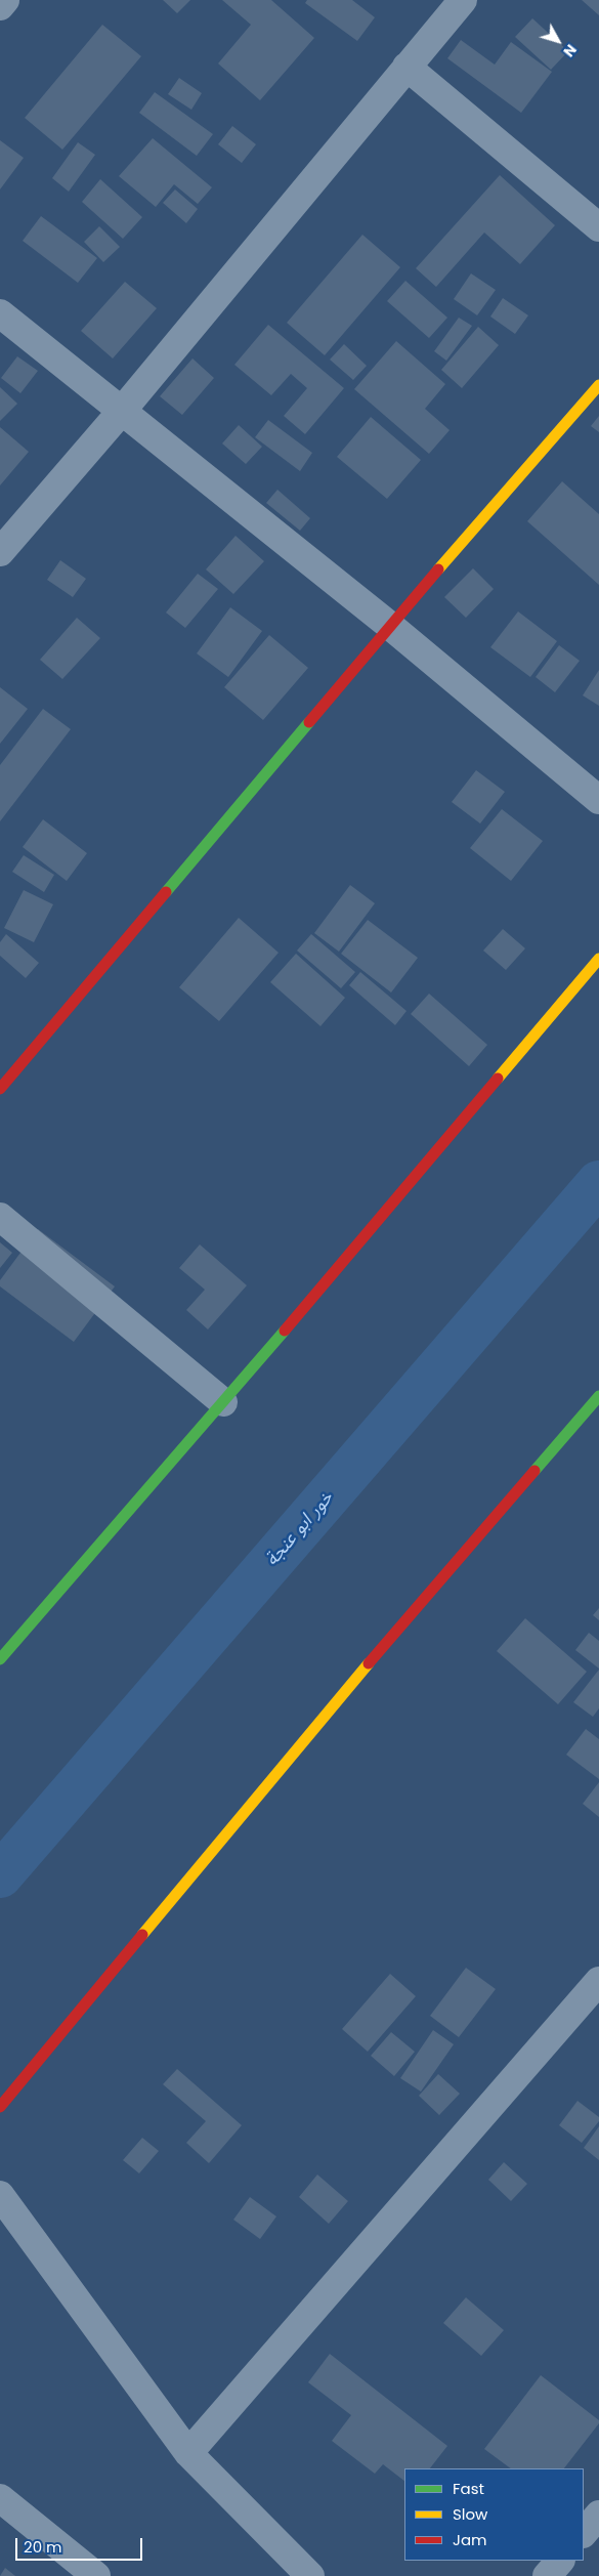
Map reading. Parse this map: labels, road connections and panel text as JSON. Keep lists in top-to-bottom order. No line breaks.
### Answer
{"water":["خور ابو عنجة"],"legend":["Fast","Slow","Jam"],"scale_bar":"20 m","north":"bottom right"}
